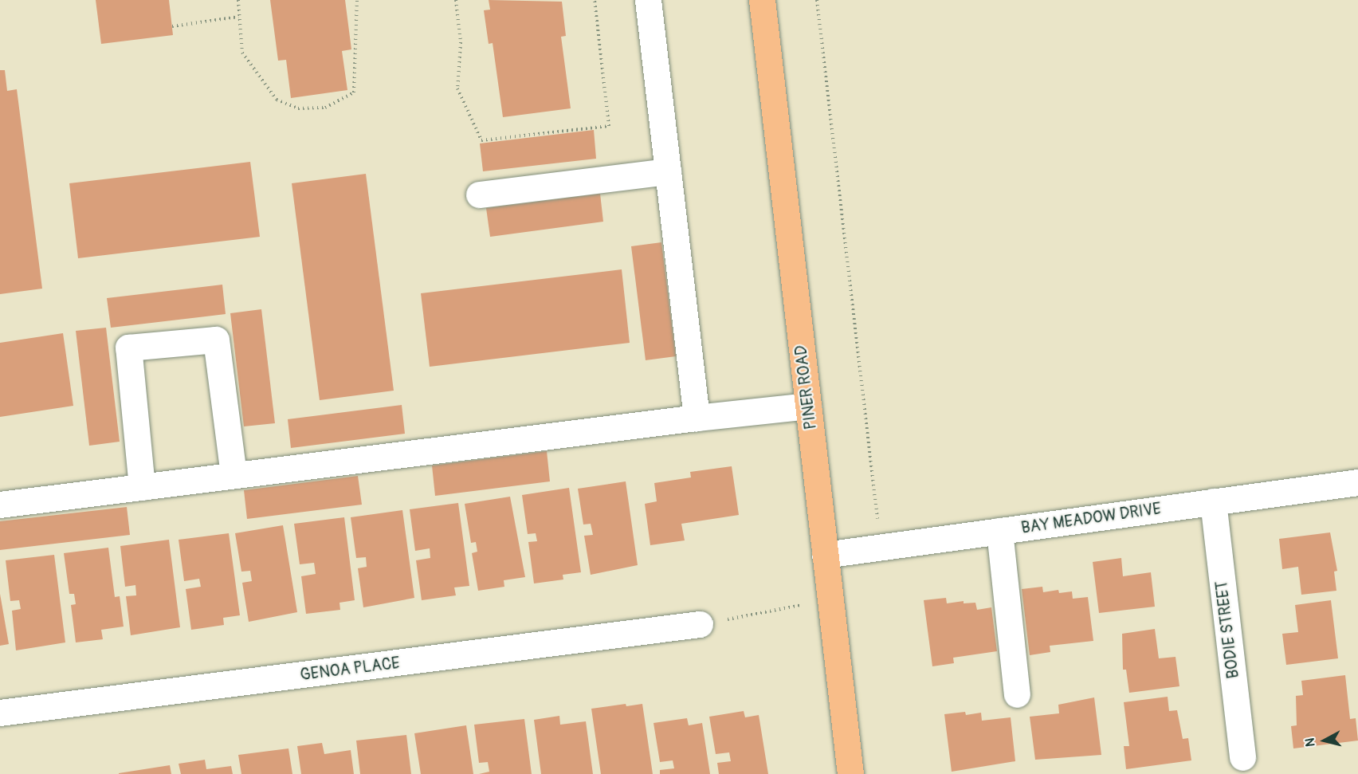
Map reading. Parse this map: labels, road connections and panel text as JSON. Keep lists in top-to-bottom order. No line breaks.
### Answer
{"streets":{"main road":["PINER ROAD"],"street":["BAY MEADOW DRIVE","BODIE STREET","GENOA PLACE"]},"crossings":[["PINER ROAD","BAY MEADOW DRIVE"],["BAY MEADOW DRIVE","BODIE STREET"]],"north":"left"}
